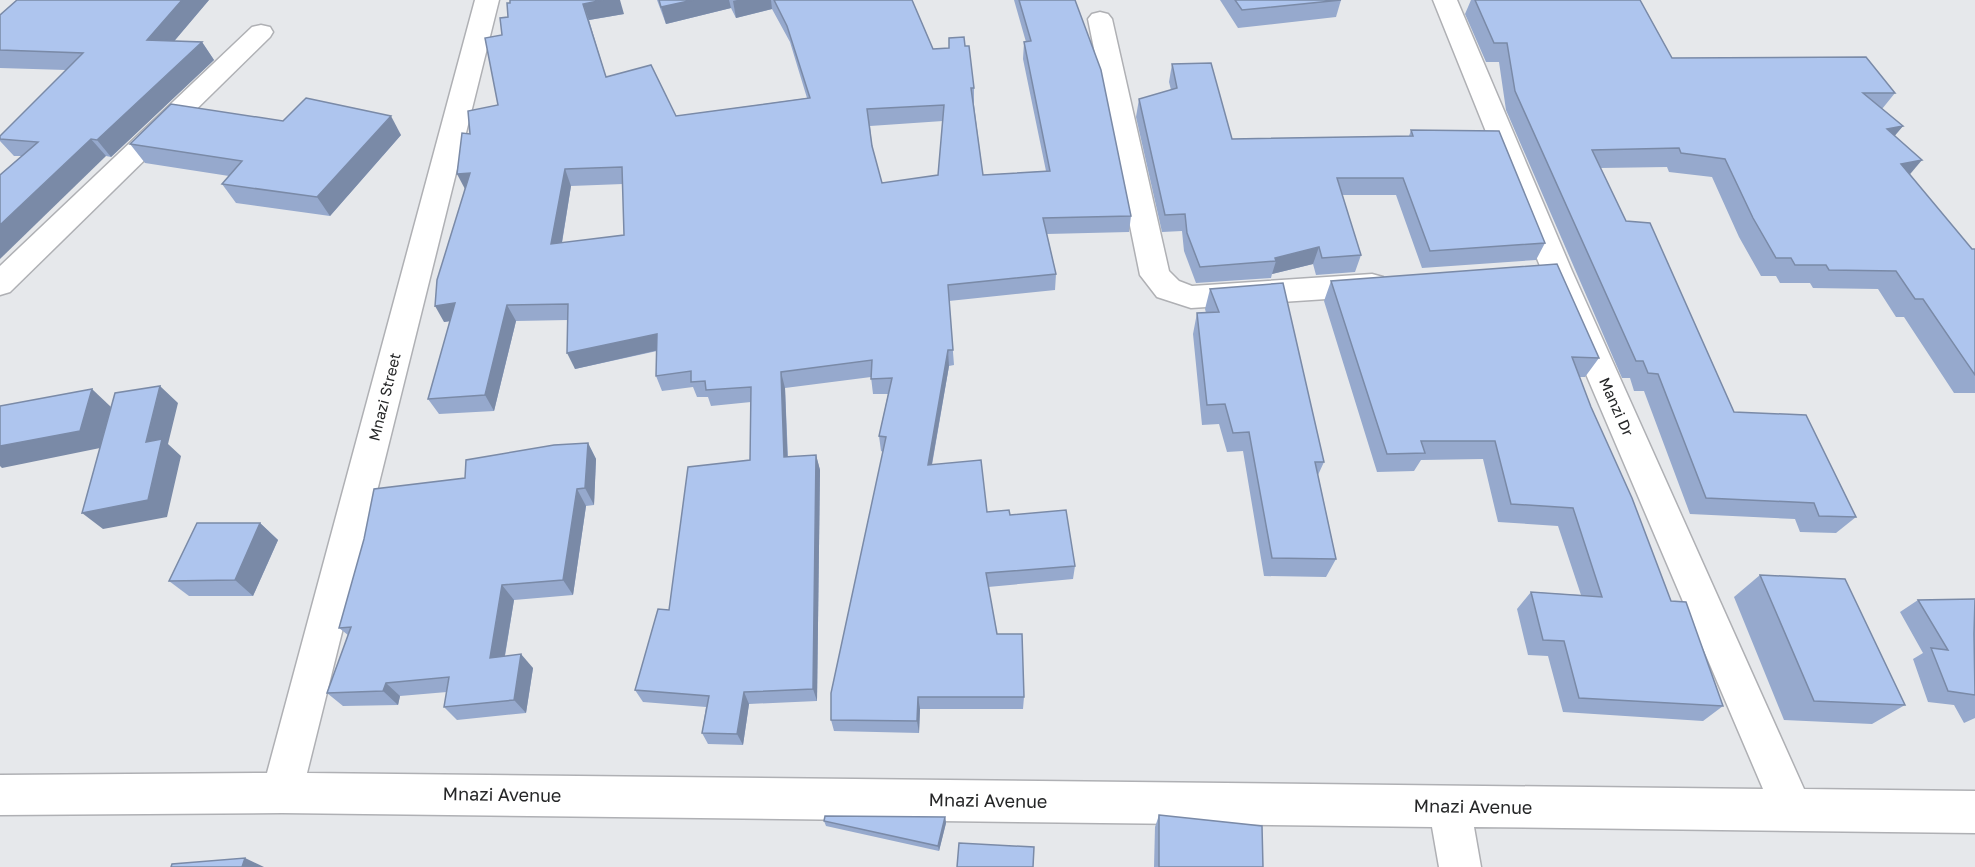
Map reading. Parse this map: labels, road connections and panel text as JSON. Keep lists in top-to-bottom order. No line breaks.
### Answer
{"streets":{"street":["Mnazi Street","Manzi Dr","Mnazi Avenue"]},"crossings":[["Mnazi Street","Mnazi Avenue"],["Manzi Dr","Mnazi Avenue"]]}
